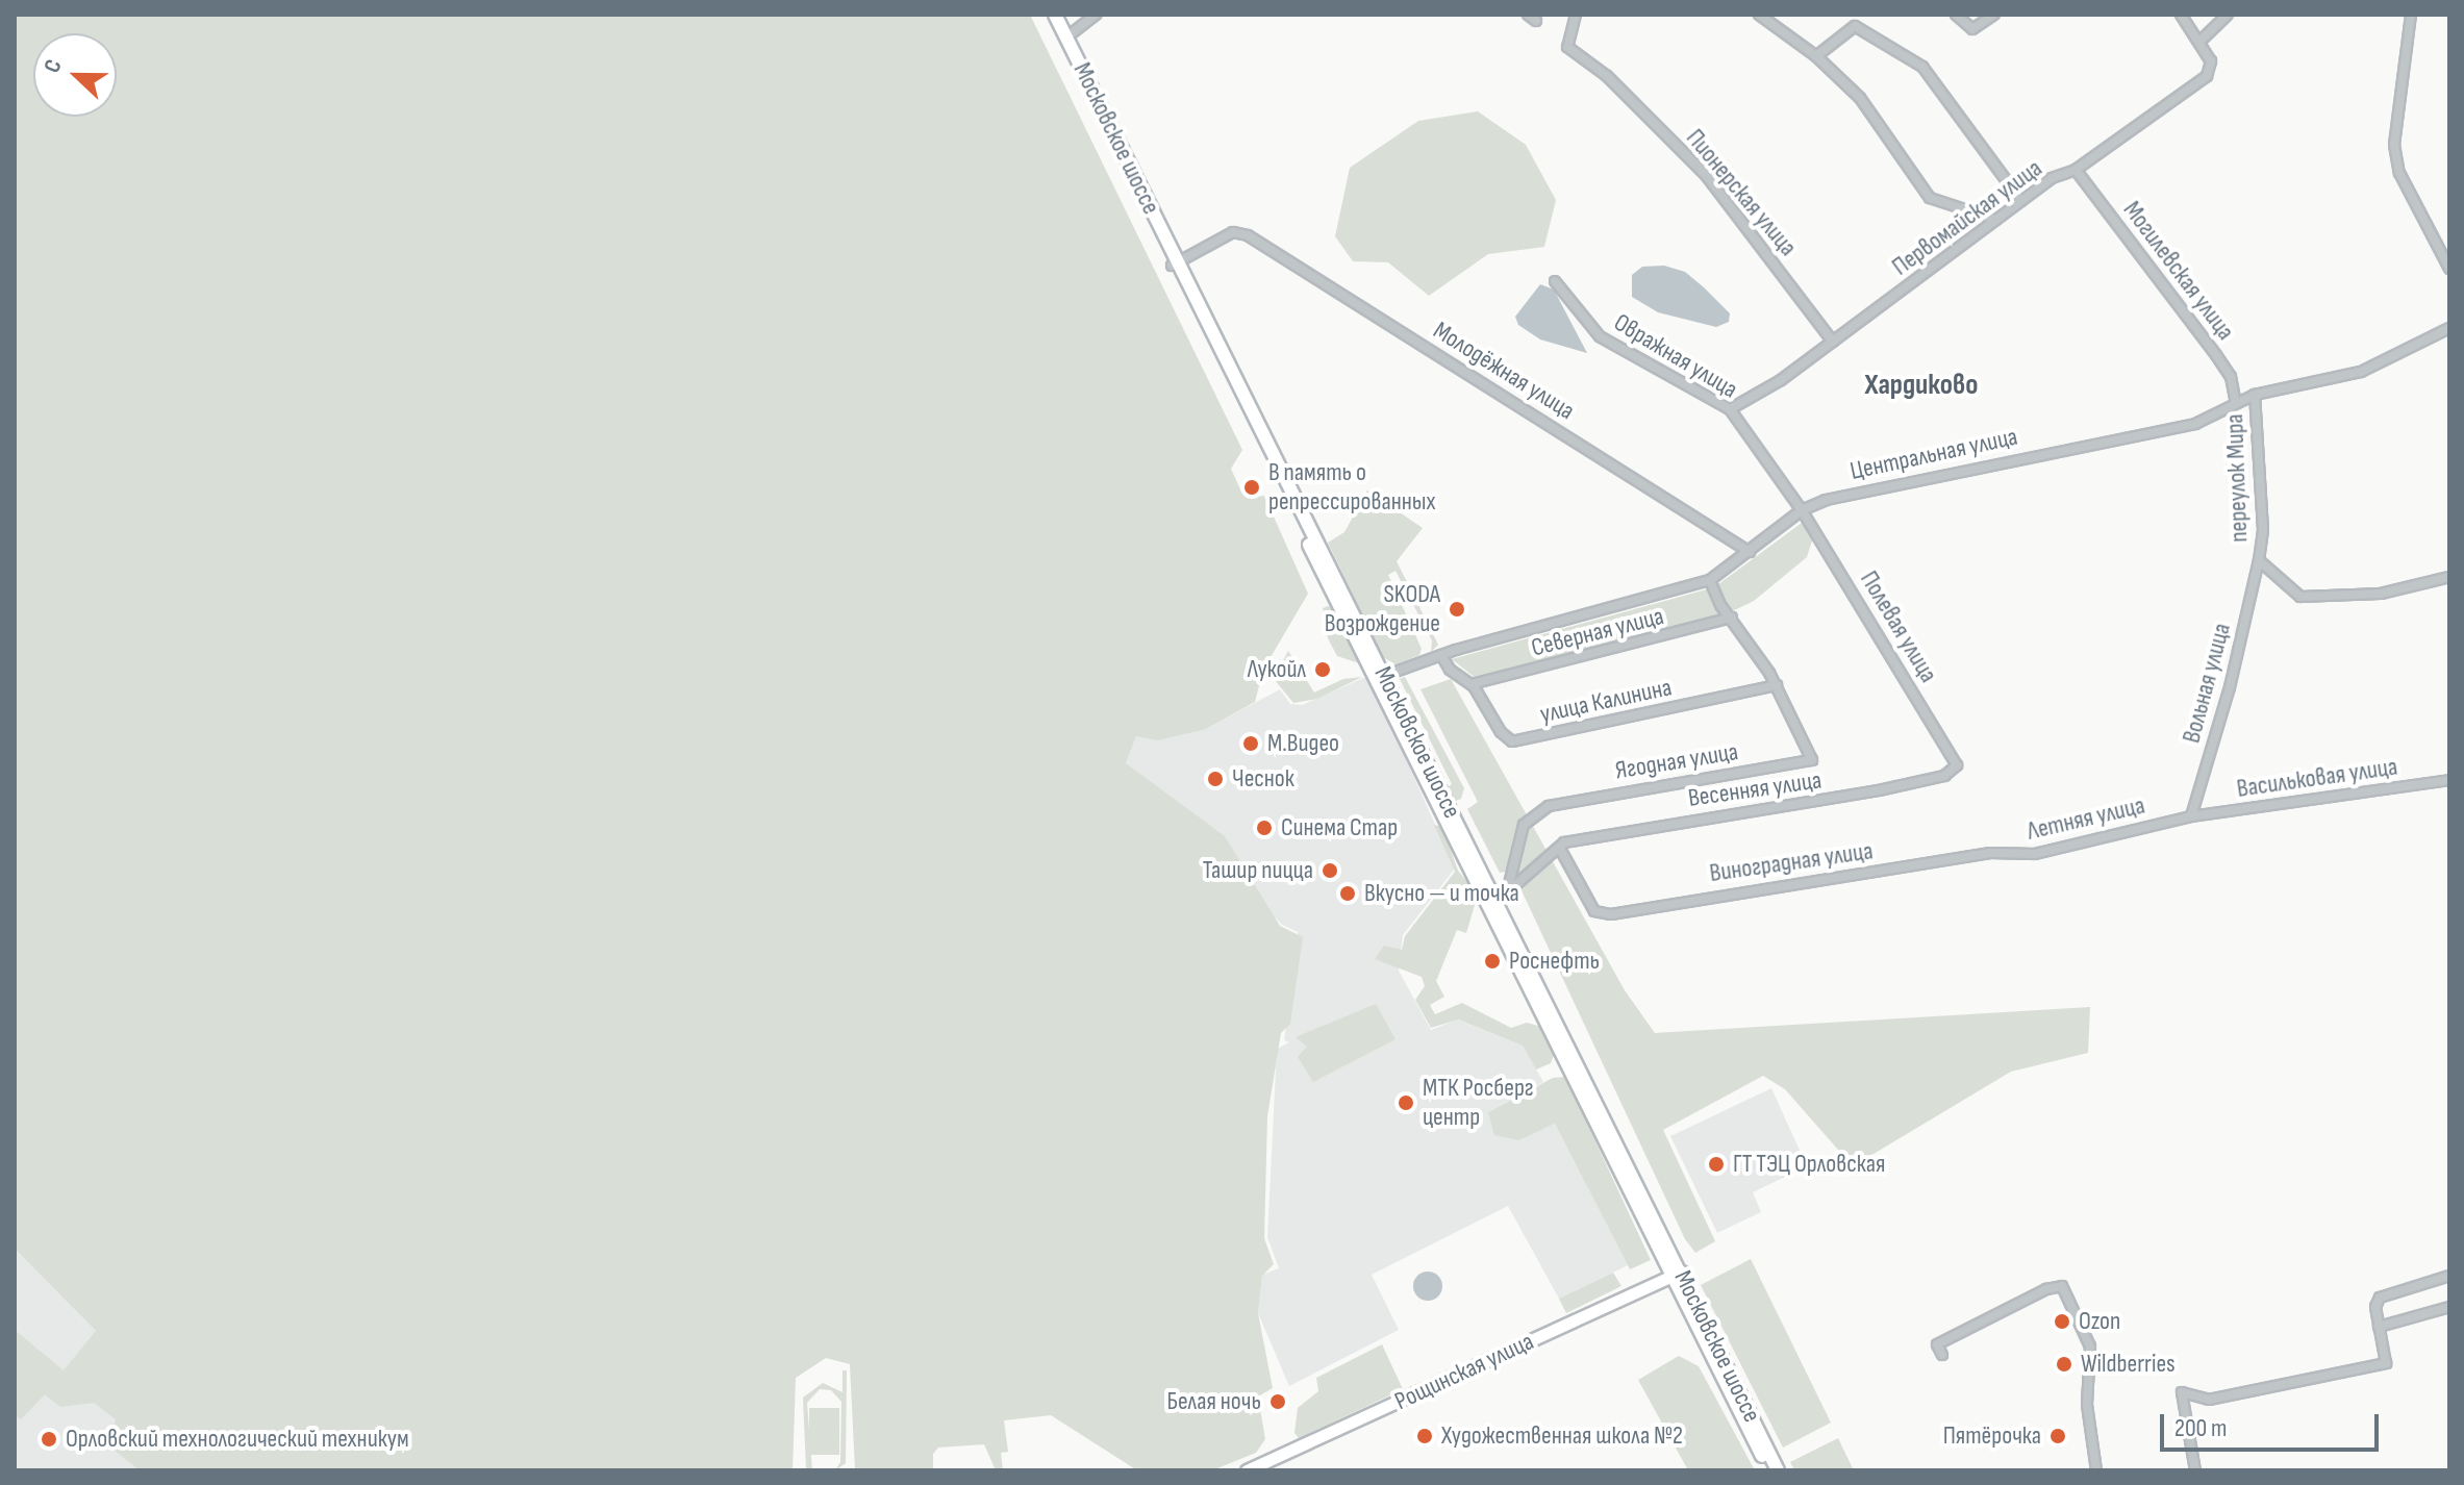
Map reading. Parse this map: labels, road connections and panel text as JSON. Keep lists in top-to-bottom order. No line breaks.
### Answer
{"streets":{"main road":["Московское шоссе","Рощинская улица"],"street":["Пионерская улица","Первомайская улица","Могилевская улица","Овражная улица","Молодёжная улица","Центральная улица","переулок Мира","Полевая улица","Северная улица","Вольная улица","улица Калинина","Ягодная улица","Васильковая улица","Весенняя улица","Летняя улица","Виноградная улица"]},"crossings":[["Московское шоссе","Молодёжная улица"],["Московское шоссе","Центральная улица"],["Московское шоссе","Ягодная улица"],["Московское шоссе","Весенняя улица"],["Московское шоссе","Рощинская улица"],["Пионерская улица","Первомайская улица"],["Первомайская улица","Могилевская улица"],["Первомайская улица","Овражная улица"],["Могилевская улица","Центральная улица"],["Овражная улица","Центральная улица"],["Овражная улица","Полевая улица"],["Молодёжная улица","Центральная улица"],["Центральная улица","переулок Мира"],["Центральная улица","Полевая улица"],["переулок Мира","Вольная улица"],["Полевая улица","Весенняя улица"],["Северная улица","улица Калинина"],["Вольная улица","Васильковая улица"],["Вольная улица","Летняя улица"],["улица Калинина","Ягодная улица"],["Ягодная улица","Весенняя улица"],["Васильковая улица","Летняя улица"],["Весенняя улица","Виноградная улица"],["Летняя улица","Виноградная улица"]],"districts":["Хардиково"],"places":["В память о репрессированных","SKODA Возрождение","Лукойл","М.Видео","Чеснок","Синема Стар","Ташир пицца","Вкусно — и точка","Роснефть","МТК Росберг центр","ГТ ТЭЦ Орловская","Ozon","Wildberries","Белая ночь","Художественная школа №2","Пятёрочка","Орловский технологический техникум"],"scale_bar":"200 m","north":"left"}
